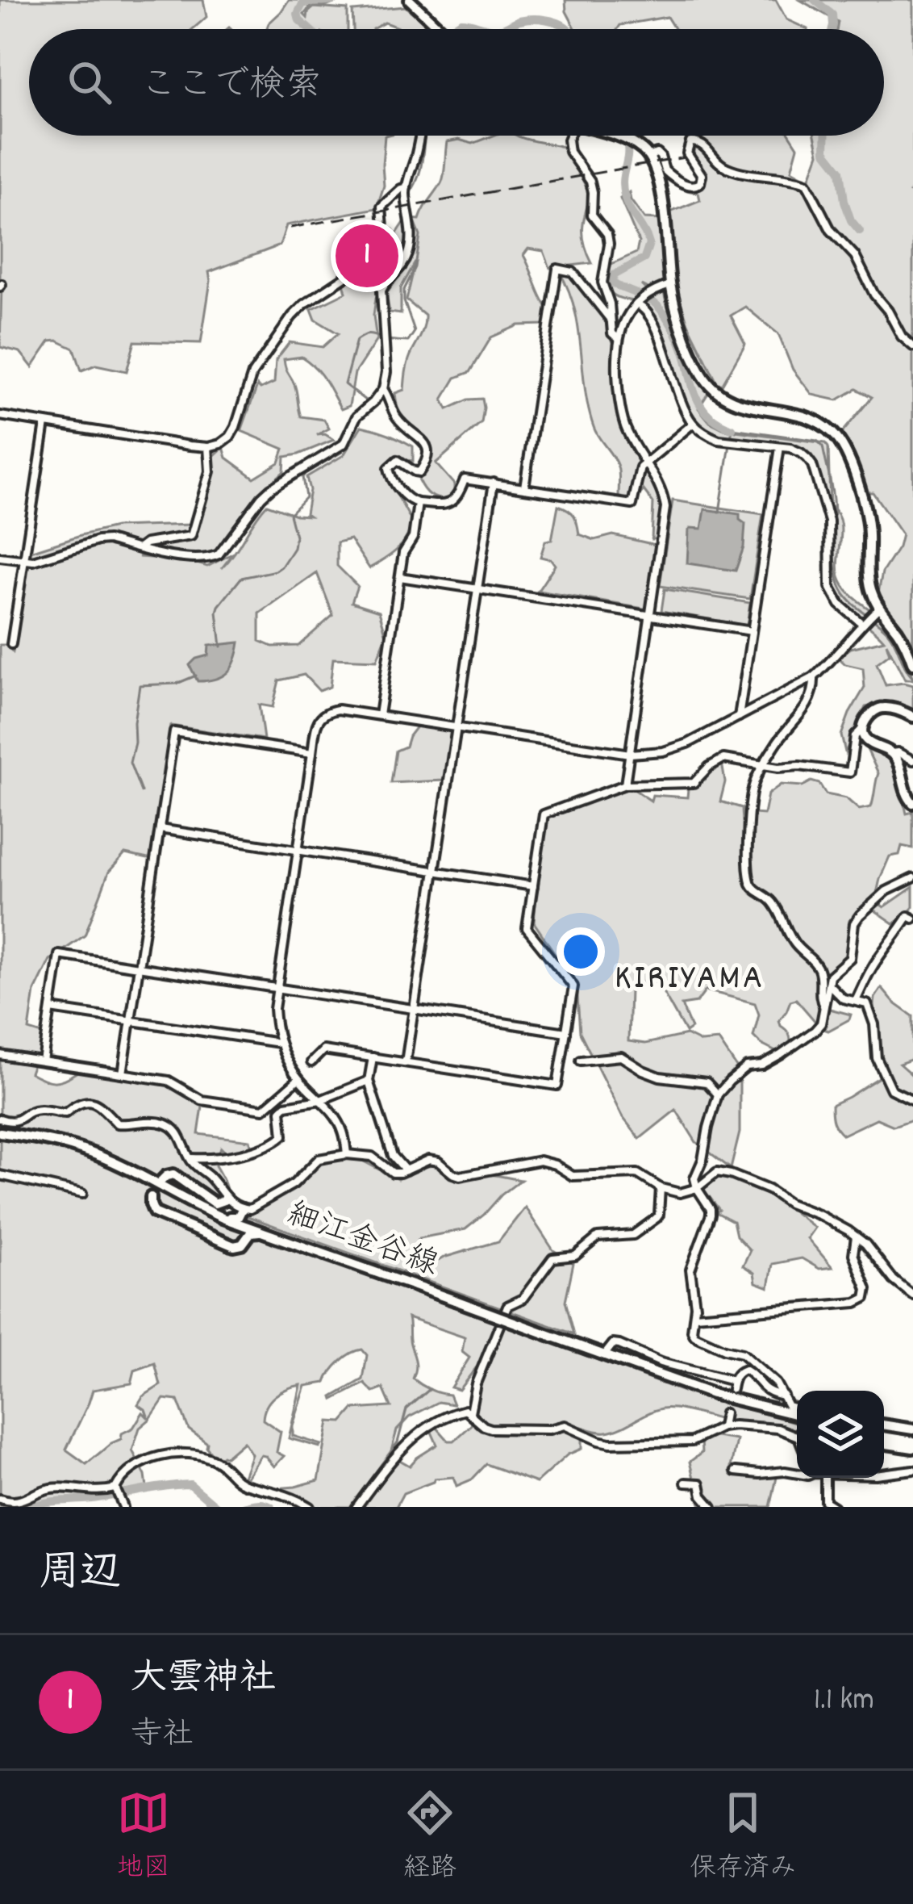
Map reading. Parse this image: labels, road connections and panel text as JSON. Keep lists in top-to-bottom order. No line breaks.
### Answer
{"streets":{"main road":["細江金谷線"]},"districts":["KIRIYAMA"],"page":{"search":"ここで検索","pins":"1","heading":"周辺","list":[{"mark":"1","name":"大雲神社","note":"寺社","value":"1.1 km"}],"nav":["地図","経路","保存済み"]}}
